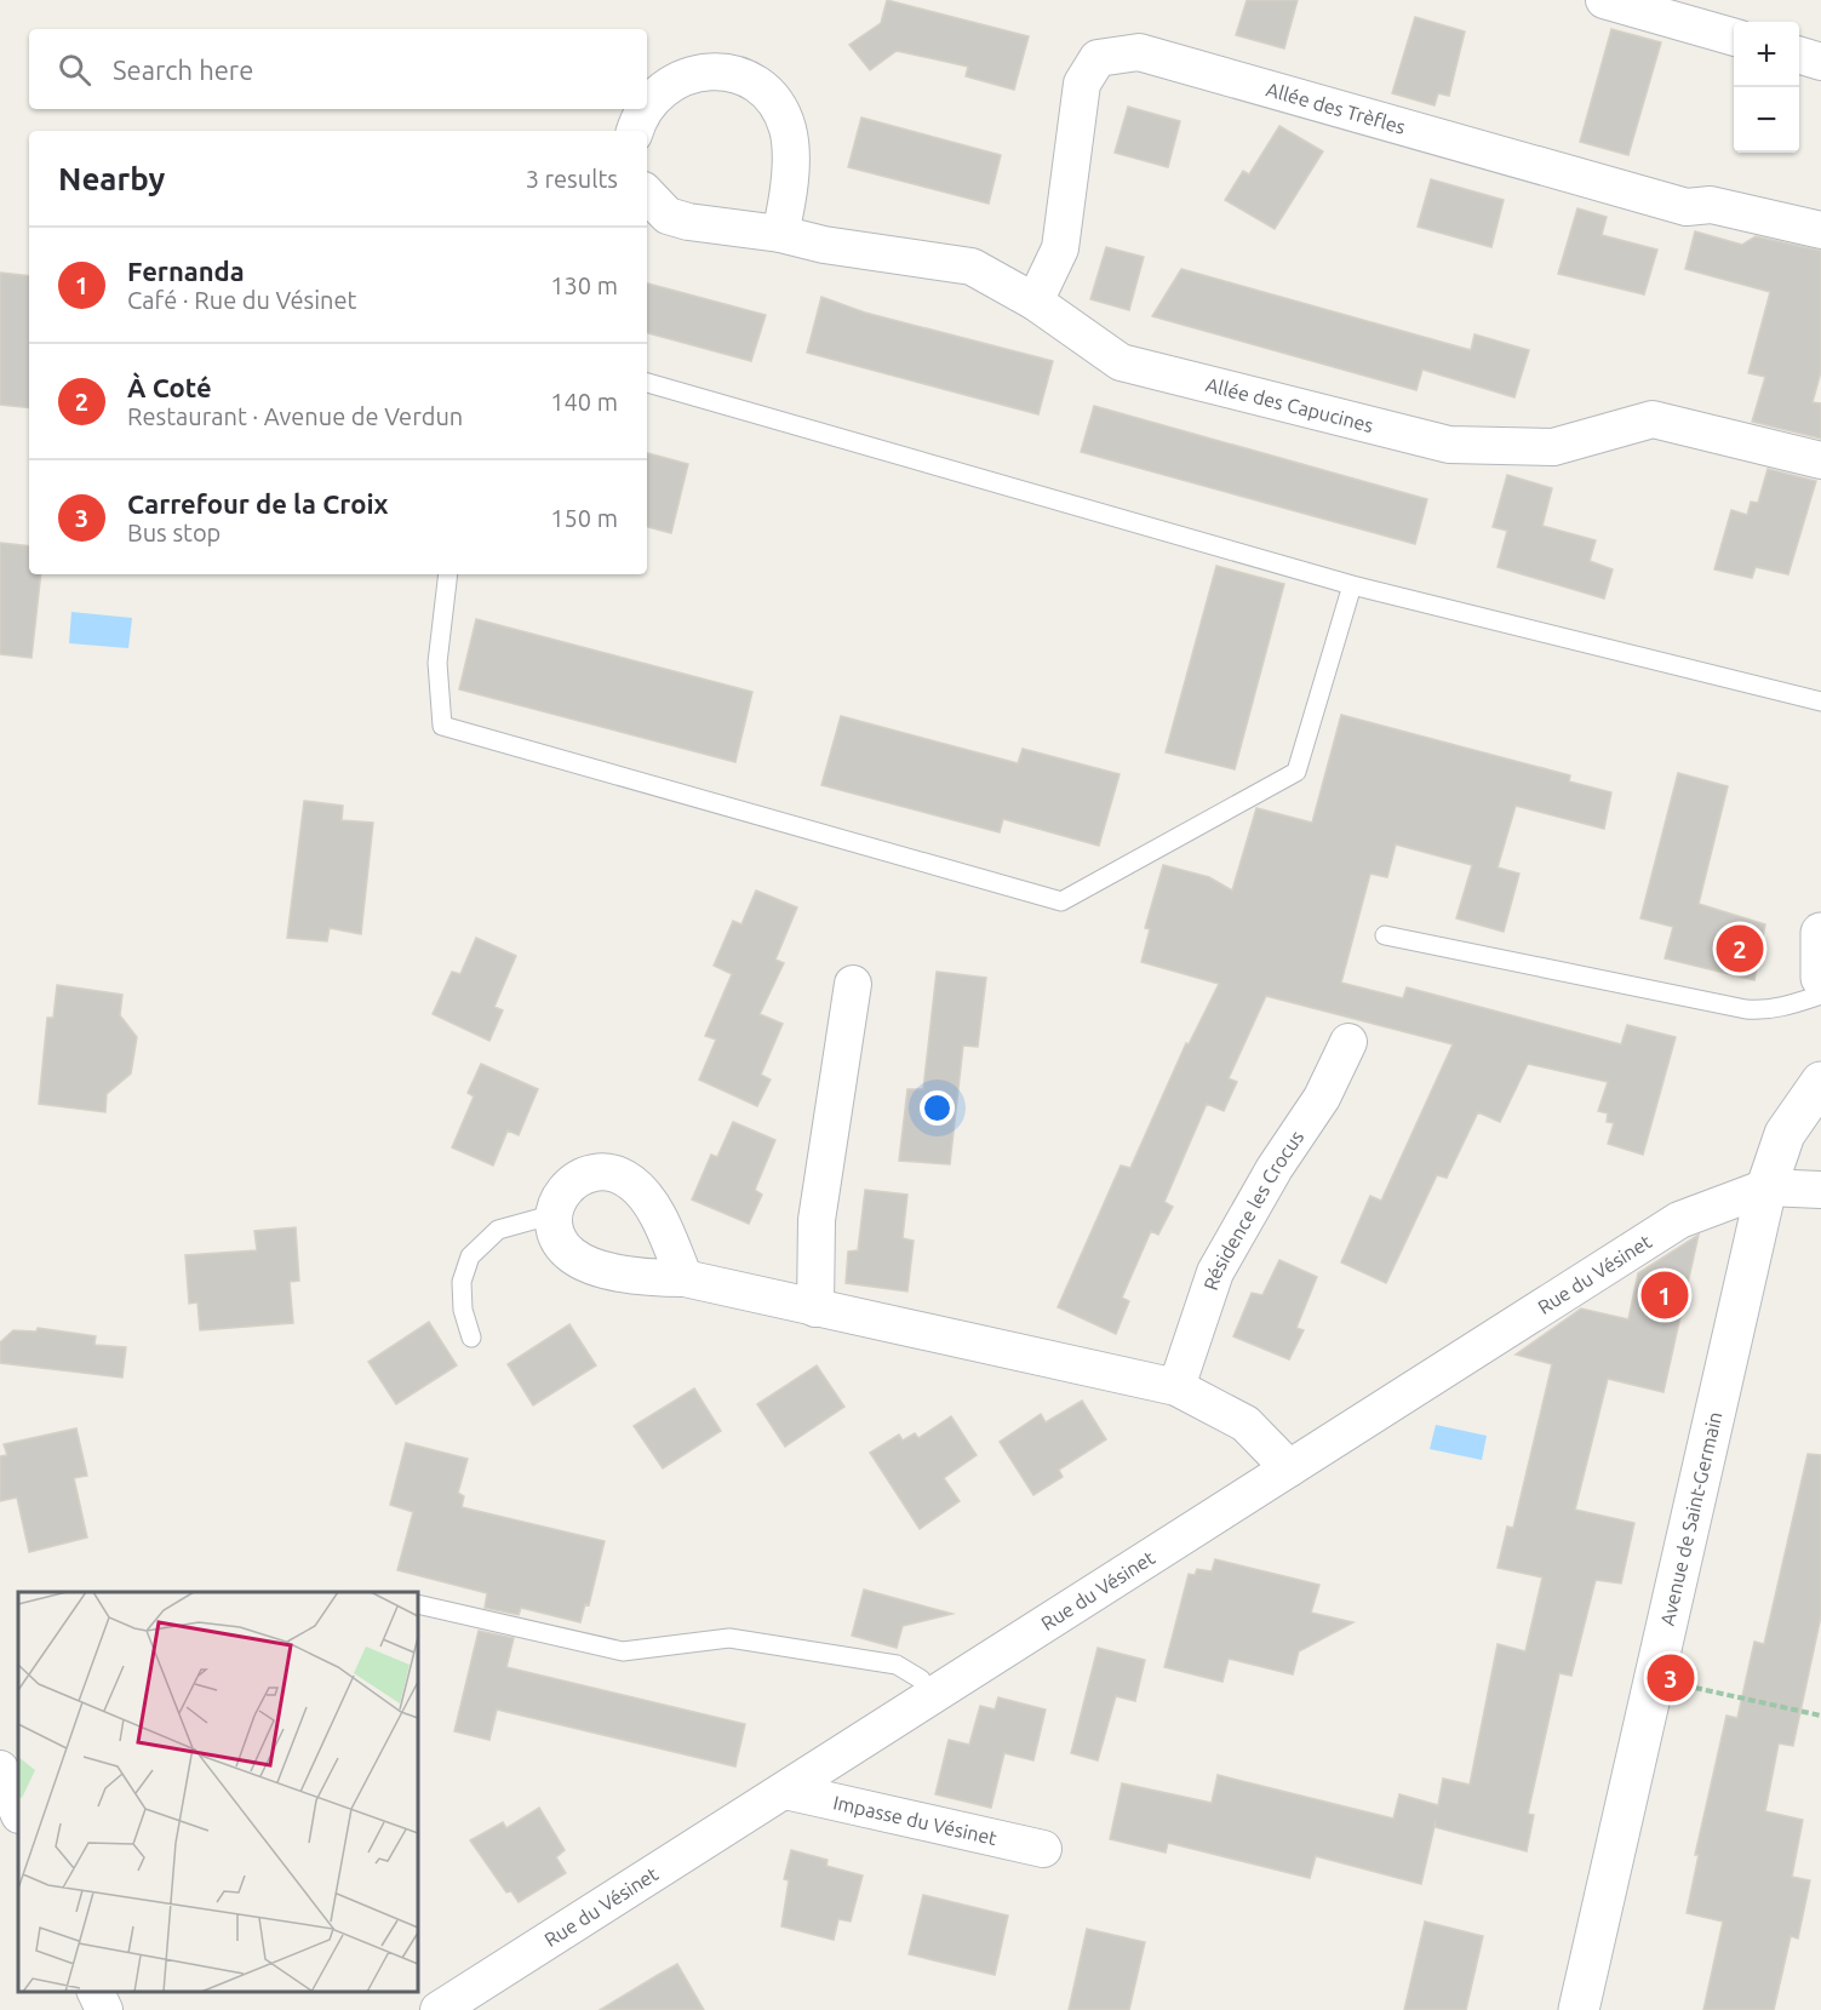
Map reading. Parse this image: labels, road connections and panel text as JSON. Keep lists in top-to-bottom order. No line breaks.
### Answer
{"streets":{"main road":["Avenue de Saint-Germain"],"street":["Allée des Trèfles","Allée des Capucines","Résidence les Crocus","Rue du Vésinet","Impasse du Vésinet"]},"crossings":[["Allée des Trèfles","Allée des Capucines"],["Rue du Vésinet","Avenue de Saint-Germain"],["Rue du Vésinet","Impasse du Vésinet"]],"page":{"map_buttons":["+","−"],"search":"Search here","heading":["Nearby","3 results"],"list":[{"mark":"1","name":"Fernanda","note":"Café · Rue du Vésinet","value":"130 m"},{"mark":"2","name":"À Coté","note":"Restaurant · Avenue de Verdun","value":"140 m"},{"mark":"3","name":"Carrefour de la Croix","note":"Bus stop","value":"150 m"}],"pins":["2","1","3"]}}
